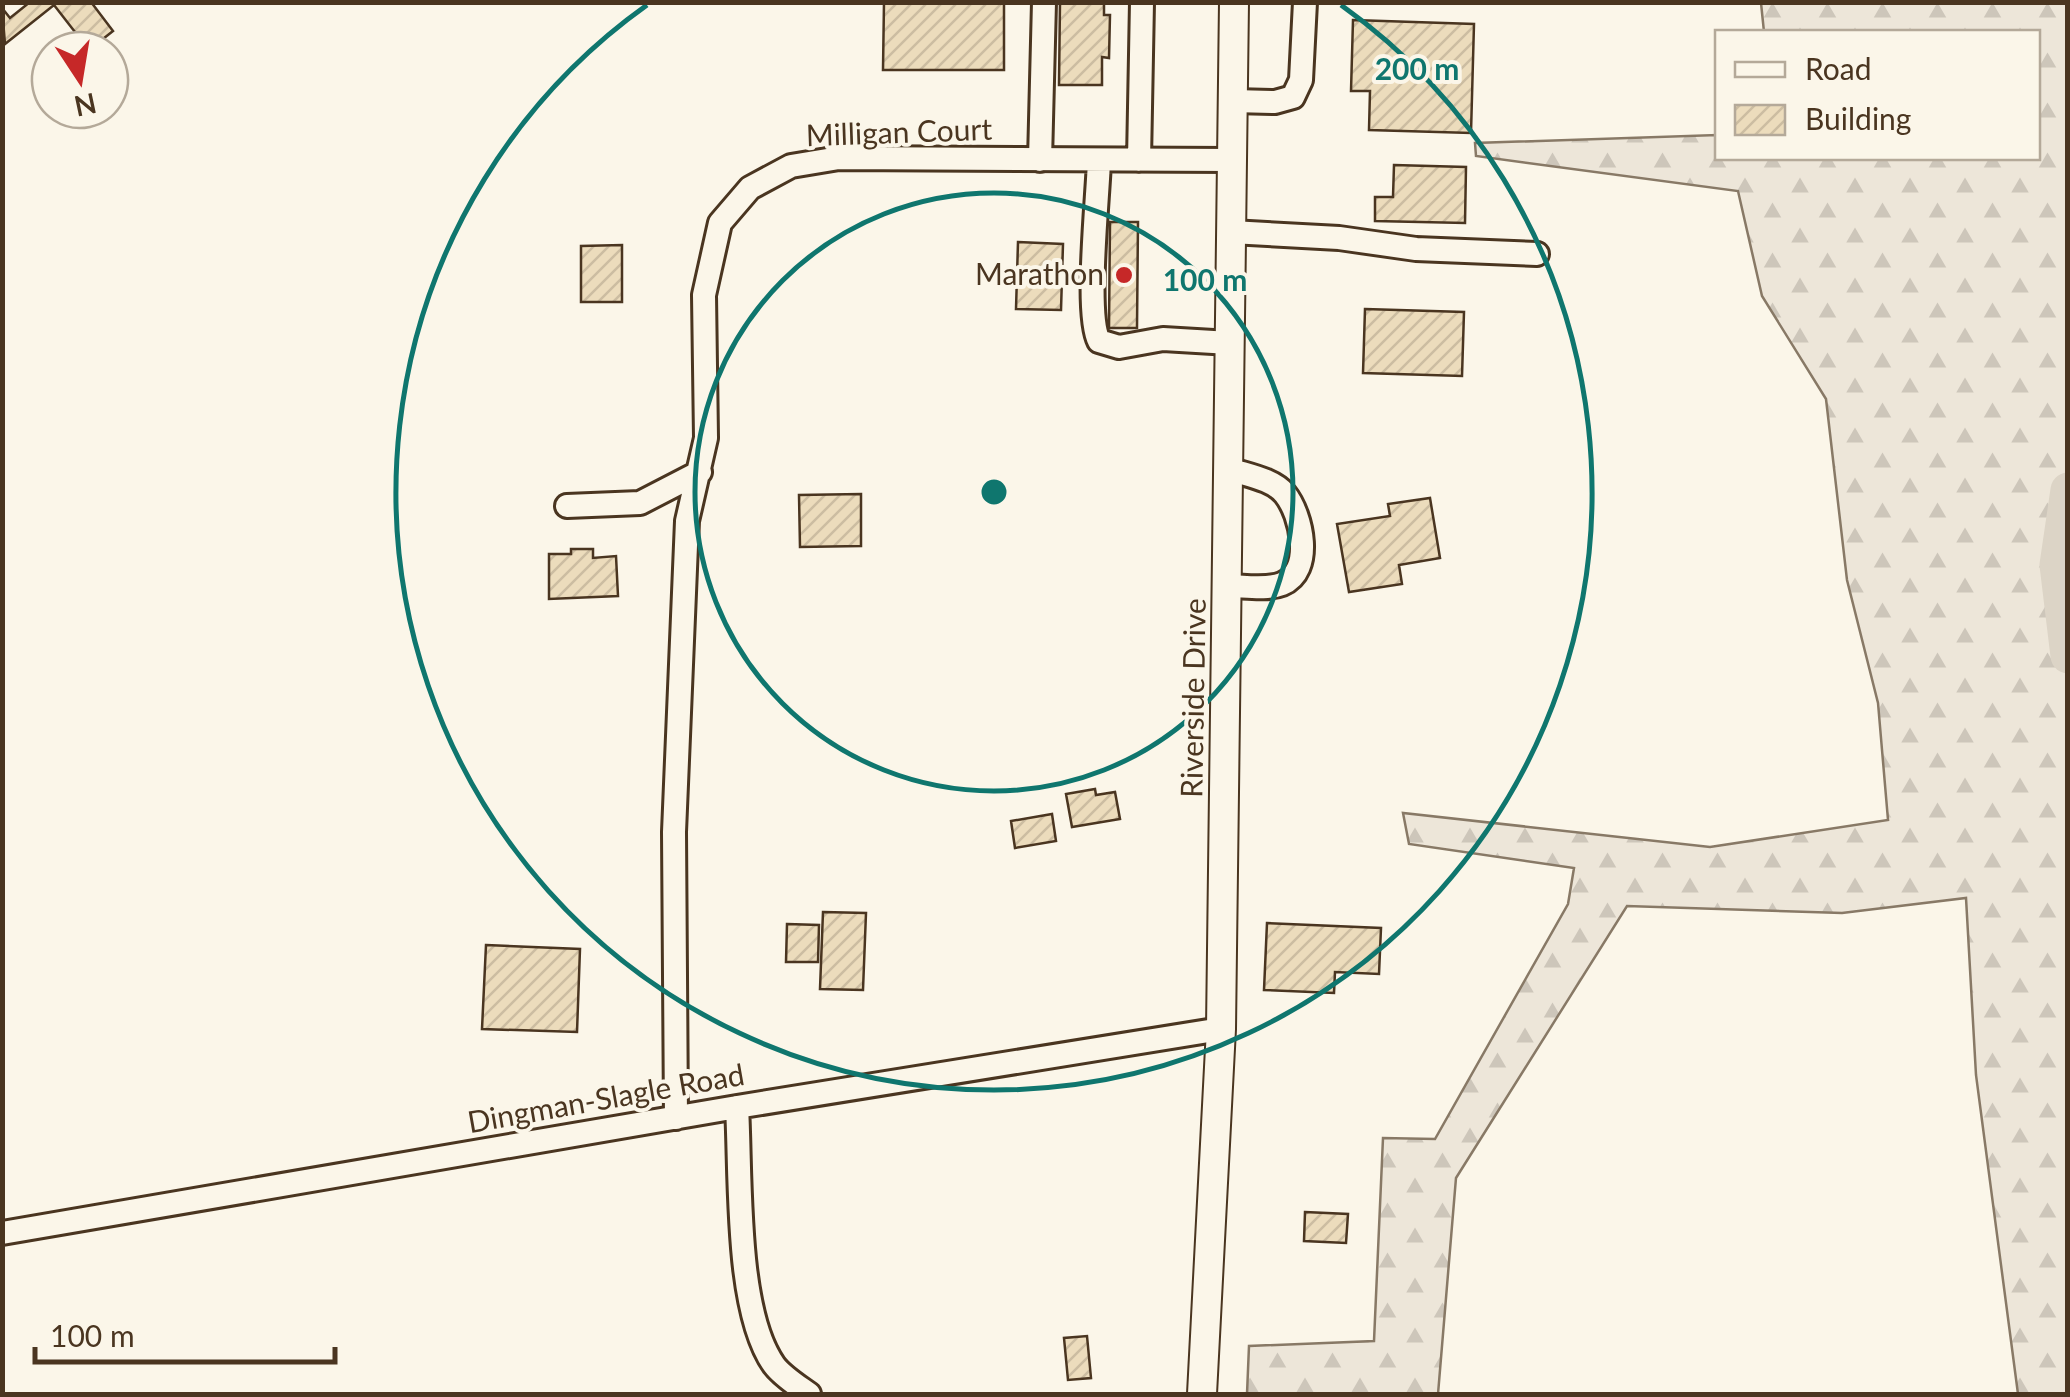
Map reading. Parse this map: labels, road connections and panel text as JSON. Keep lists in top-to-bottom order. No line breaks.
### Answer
{"streets":{"main road":["Riverside Drive"],"street":["Milligan Court","Dingman-Slagle Road"]},"crossings":[["Milligan Court","Riverside Drive"],["Milligan Court","Dingman-Slagle Road"],["Riverside Drive","Dingman-Slagle Road"]],"places":["Marathon"],"legend":["Road","Building"],"scale_bar":"100 m","north":"bottom","rings":["200 m","100 m"]}
